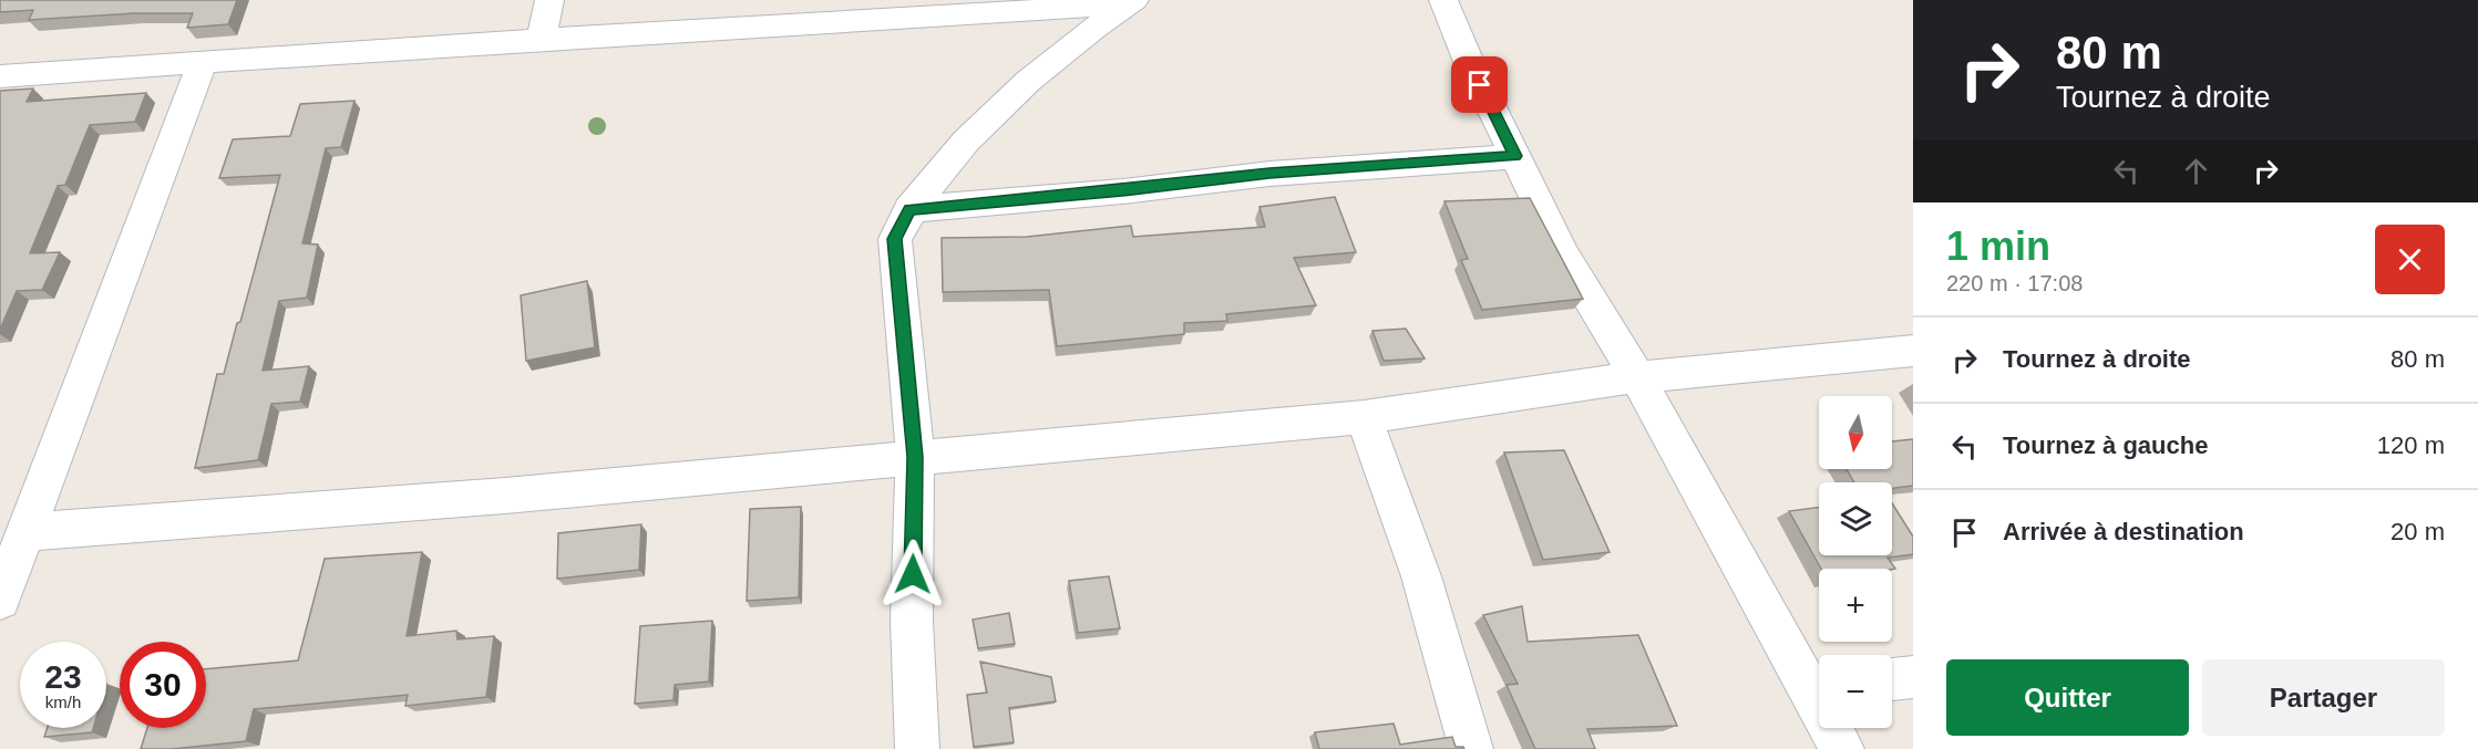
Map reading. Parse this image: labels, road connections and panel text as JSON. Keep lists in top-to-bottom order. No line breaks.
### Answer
{"north":"bottom","page":{"turn":["80 m","Tournez à droite"],"heading":["1 min","220 m · 17:08"],"list":[{"name":"Tournez à droite","value":"80 m"},{"name":"Tournez à gauche","value":"120 m"},{"name":"Arrivée à destination","value":"20 m"}],"map_buttons":["+","−"],"speed":"23 km/h","limit":"30","buttons":["Quitter","Partager"]}}
